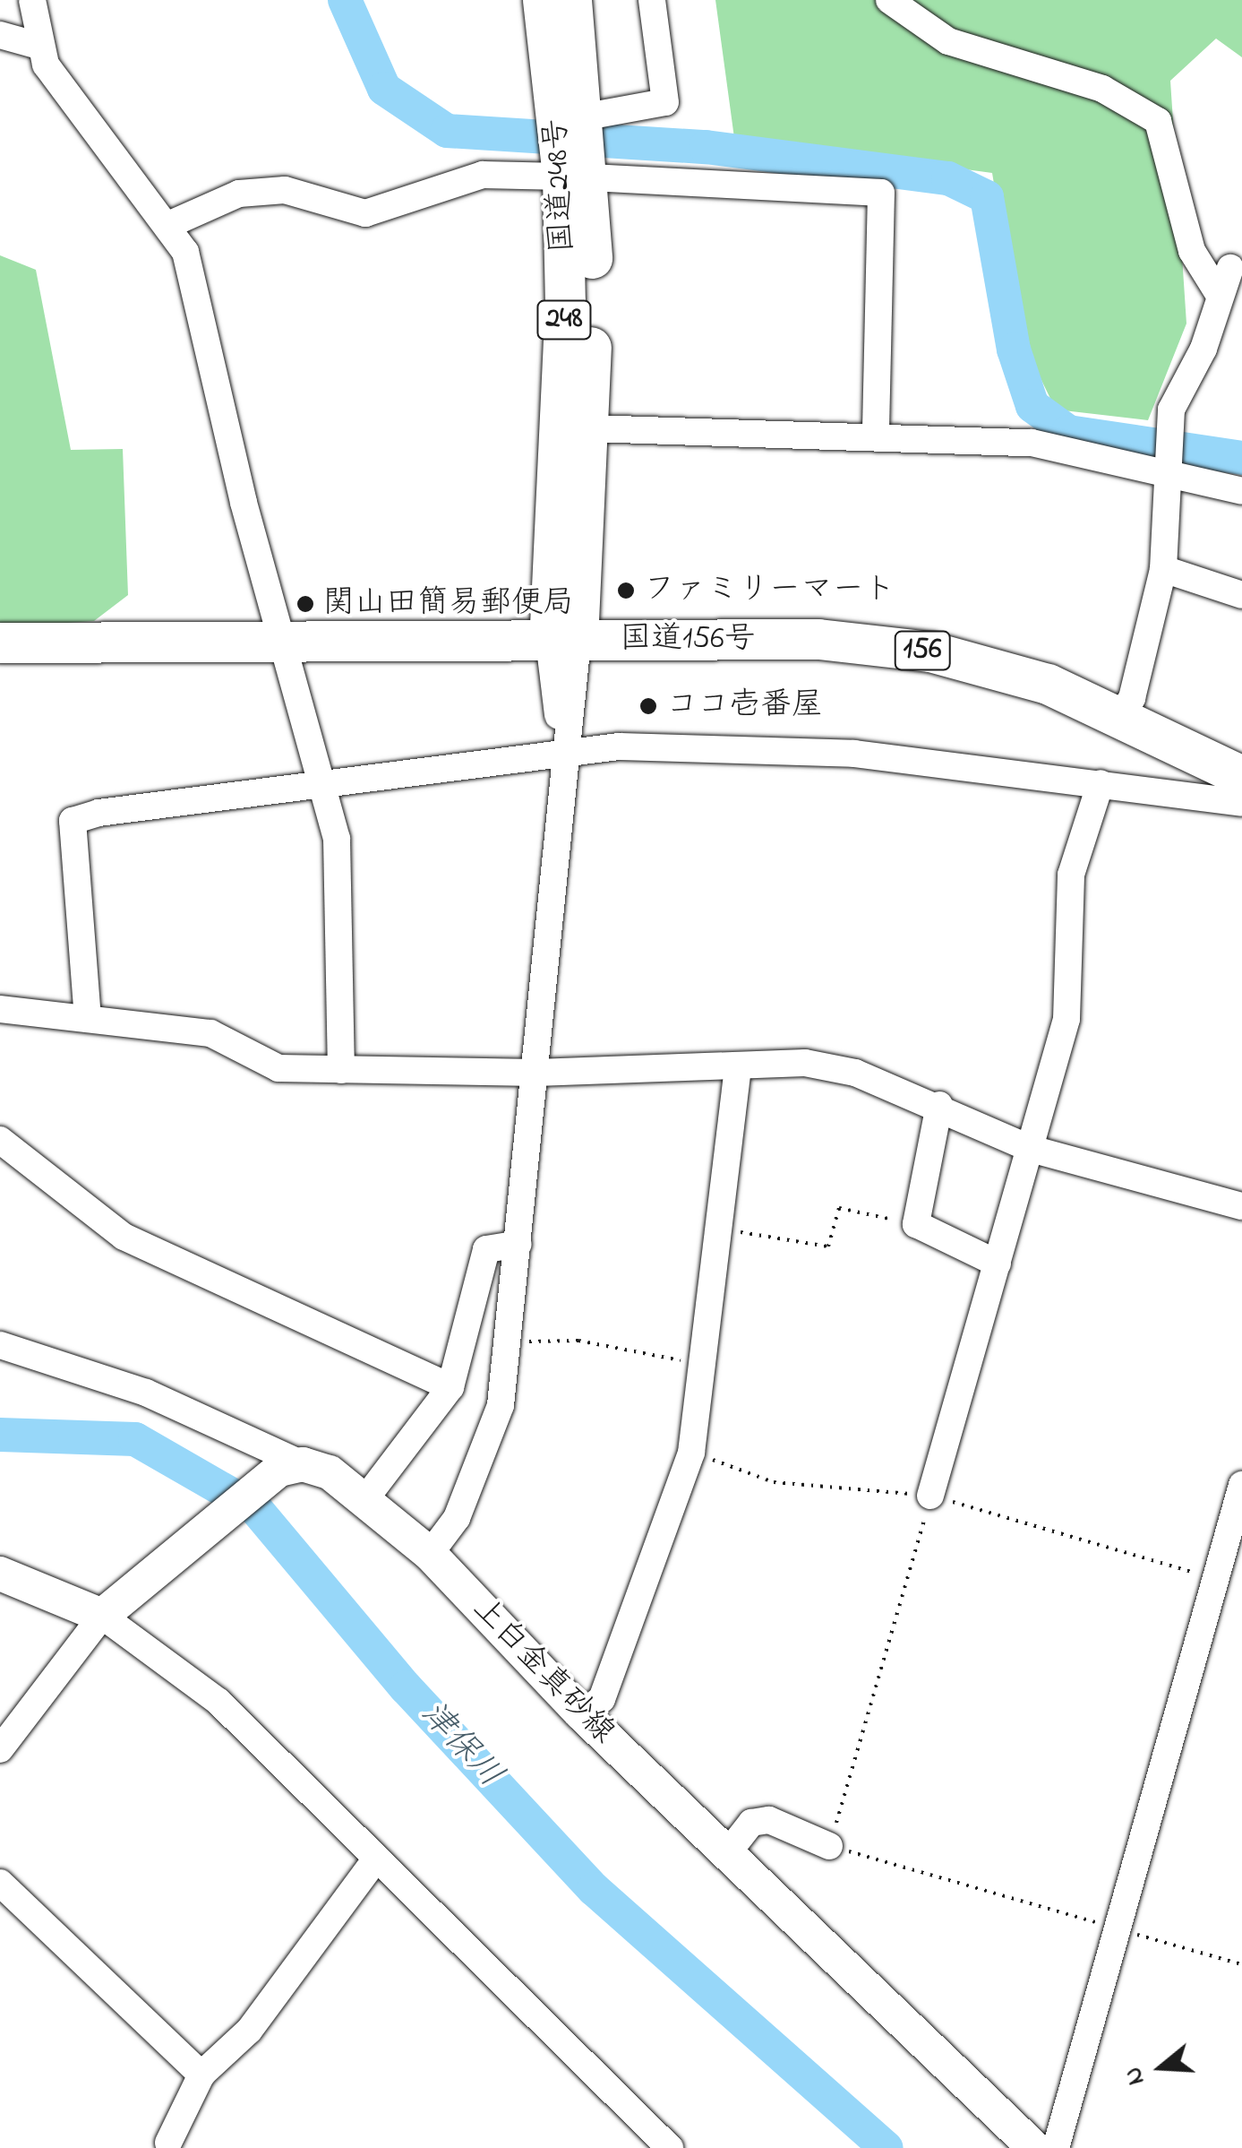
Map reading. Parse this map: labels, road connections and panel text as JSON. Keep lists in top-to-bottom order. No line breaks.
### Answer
{"streets":{"highway":["国道248号","248","国道156号","156"],"main road":["上白金真砂線"]},"crossings":[["国道248号","国道156号"]],"water":["津保川"],"places":["ファミリーマート","関山田簡易郵便局","ココ壱番屋"],"north":"left"}
